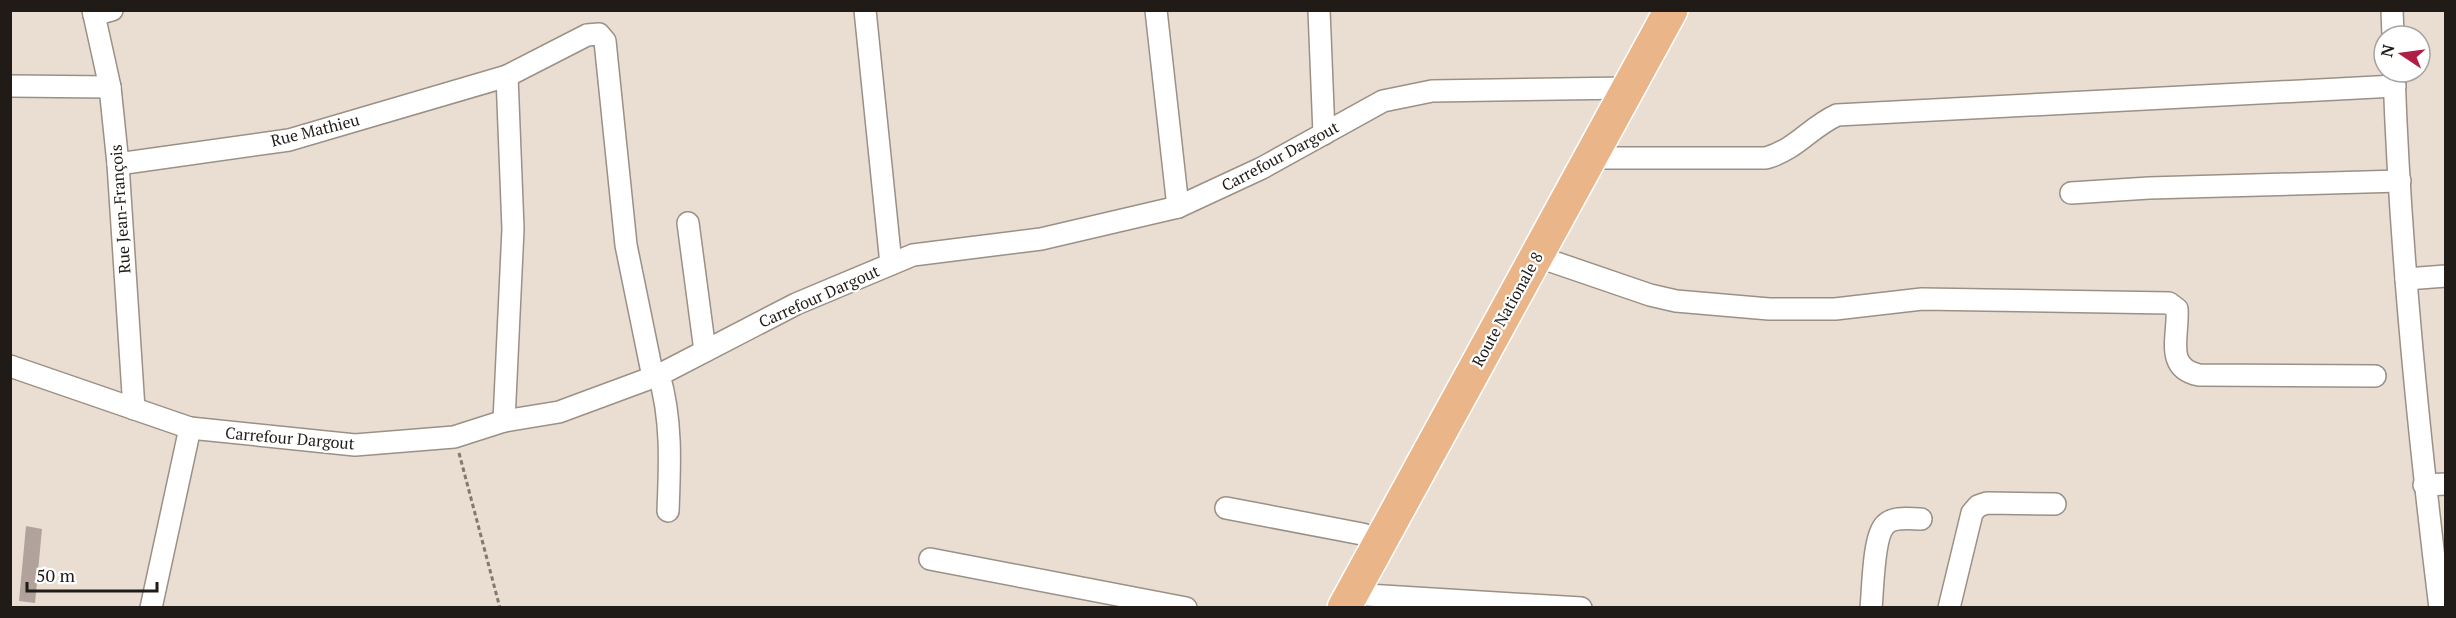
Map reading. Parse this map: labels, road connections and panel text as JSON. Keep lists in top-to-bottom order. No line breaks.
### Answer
{"streets":{"main road":["Route Nationale 8"],"street":["Rue Mathieu","Carrefour Dargout","Rue Jean-François"]},"crossings":[["Rue Mathieu","Carrefour Dargout"],["Rue Mathieu","Rue Jean-François"],["Carrefour Dargout","Rue Jean-François"],["Carrefour Dargout","Route Nationale 8"]],"scale_bar":"50 m","north":"left"}
